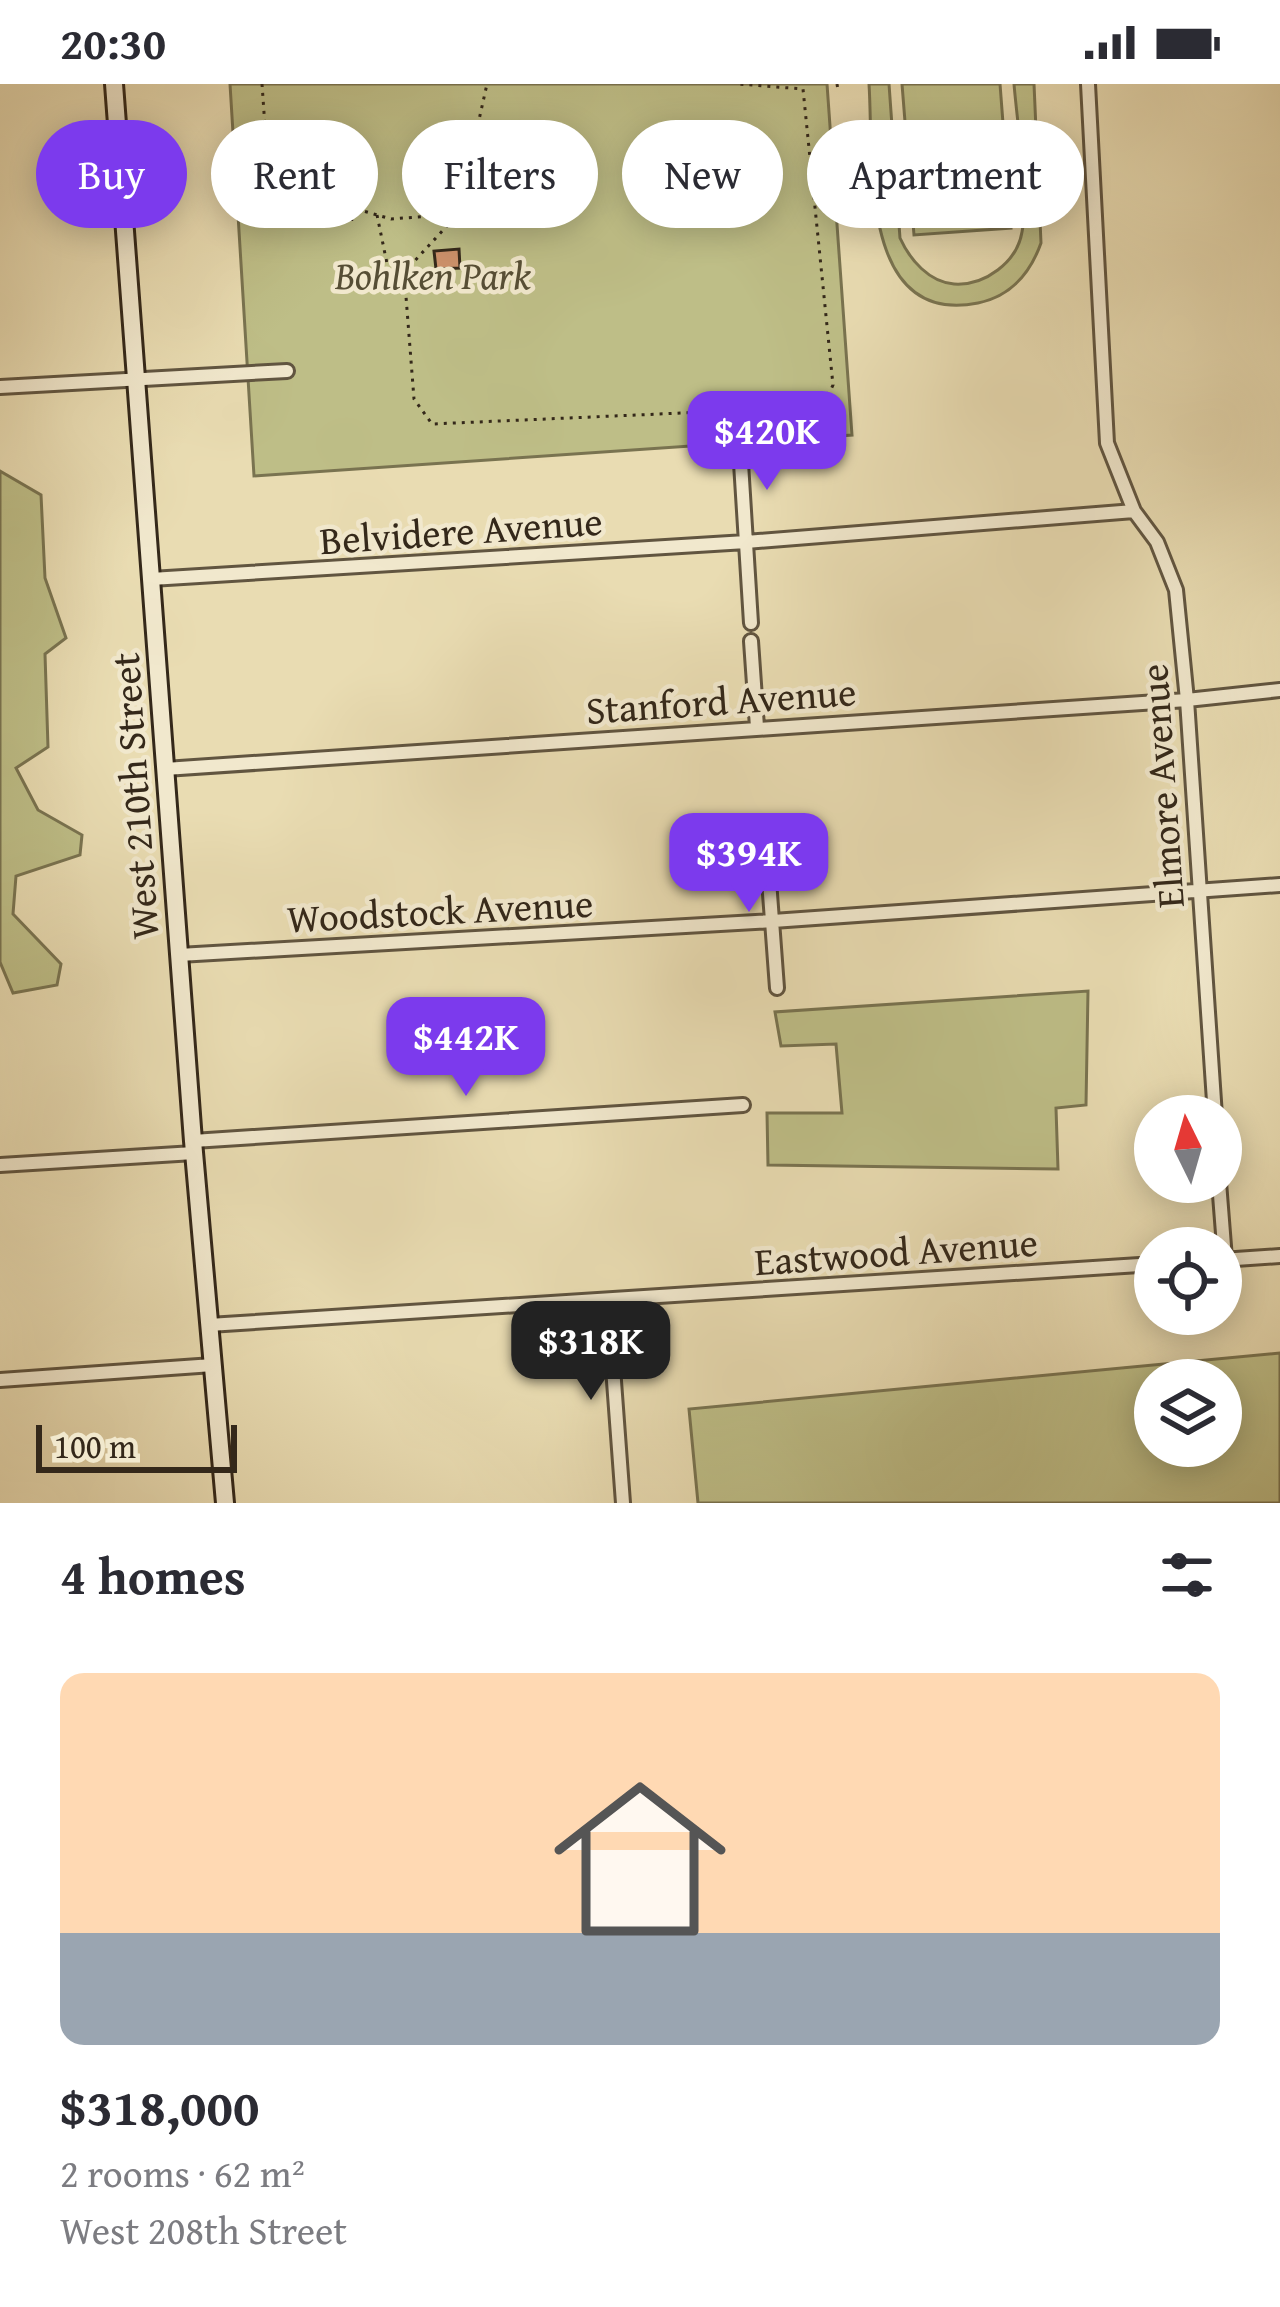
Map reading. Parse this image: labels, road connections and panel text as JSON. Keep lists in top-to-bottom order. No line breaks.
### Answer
{"streets":{"street":["Belvidere Avenue","Stanford Avenue","Elmore Avenue","West 210th Street","Woodstock Avenue","Eastwood Avenue"]},"crossings":[["Belvidere Avenue","Elmore Avenue"],["Belvidere Avenue","West 210th Street"],["Stanford Avenue","Elmore Avenue"],["Stanford Avenue","West 210th Street"],["Elmore Avenue","Woodstock Avenue"],["West 210th Street","Woodstock Avenue"],["West 210th Street","Eastwood Avenue"]],"parks":["Bohlken Park"],"scale_bar":"100 m","north":"top","page":{"status":"20:30","chip":["Buy","Rent","Filters","New","Apartment"],"price":["$420K","$394K","$442K","$318K"],"scale":"100 m","heading":"4 homes","list":[{"name":"$318,000","note":"2 rooms · 62 m² · West 208th Street"}]}}
